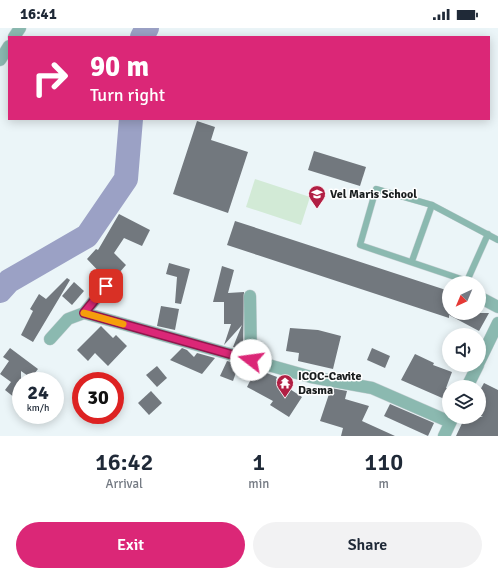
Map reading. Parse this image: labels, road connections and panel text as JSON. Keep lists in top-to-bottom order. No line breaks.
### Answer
{"places":{"school or university":["Vel Maris School"],"temple":["ICOC-Cavite Dasma"]},"north":"bottom left","page":{"status":"16:41","turn":["90 m","Turn right"],"speed":"24 km/h","limit":"30","eta":["16:42","Arrival","1","min","110","m"],"buttons":["Exit","Share"]}}
